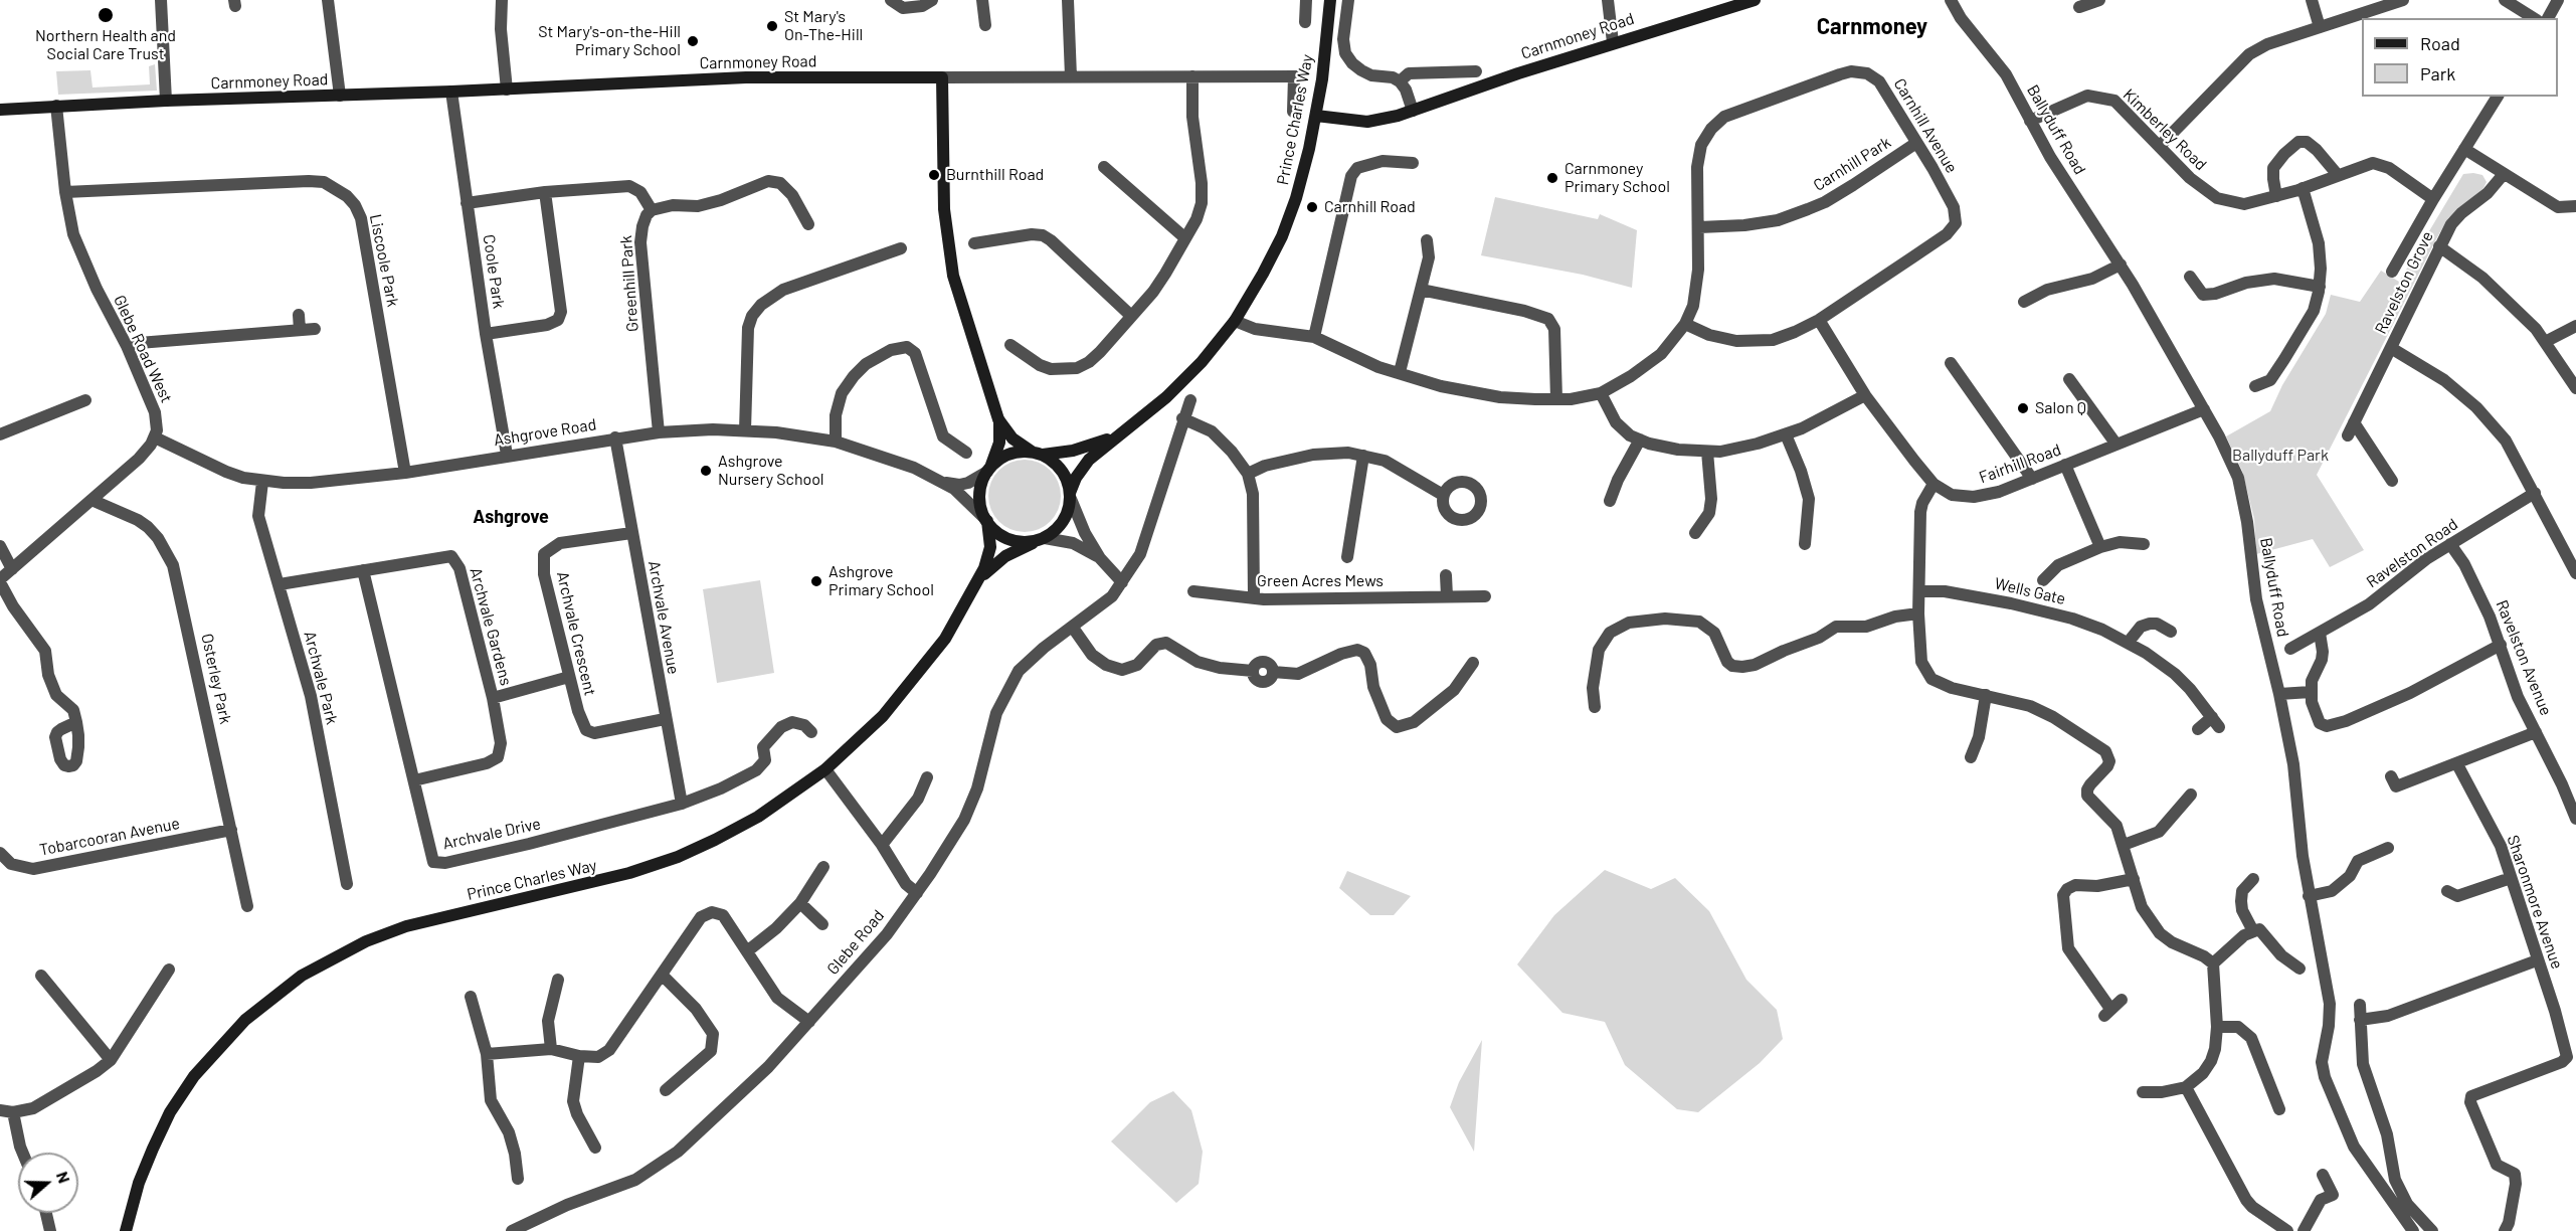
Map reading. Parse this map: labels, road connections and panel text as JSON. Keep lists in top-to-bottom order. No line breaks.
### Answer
{"streets":{"street":["Carnmoney Road","Prince Charles Way","Carnhill Avenue","Ballyduff Road","Kimberley Road","Carnhill Park","Liscoole Park","Coole Park","Ravelston Grove","Greenhill Park","Glebe Road West","Ashgrove Road","Fairhill Road","Ravelston Road","Green Acres Mews","Wells Gate","Archvale Avenue","Archvale Gardens","Archvale Crescent","Ravelston Avenue","Archvale Park","Osterley Park","Archvale Drive","Tobarcooran Avenue","Sharonmore Avenue","Glebe Road"]},"crossings":[["Carnmoney Road","Prince Charles Way"],["Carnmoney Road","Coole Park"],["Carnmoney Road","Glebe Road West"],["Prince Charles Way","Ashgrove Road"],["Carnhill Avenue","Carnhill Park"],["Carnhill Avenue","Fairhill Road"],["Ballyduff Road","Kimberley Road"],["Ballyduff Road","Fairhill Road"],["Liscoole Park","Glebe Road West"],["Liscoole Park","Ashgrove Road"],["Coole Park","Ashgrove Road"],["Greenhill Park","Ashgrove Road"],["Glebe Road West","Ashgrove Road"],["Ashgrove Road","Archvale Avenue"],["Ashgrove Road","Archvale Park"],["Ravelston Road","Ravelston Avenue"],["Archvale Avenue","Archvale Crescent"],["Archvale Avenue","Archvale Drive"],["Archvale Gardens","Archvale Park"],["Archvale Gardens","Archvale Drive"],["Osterley Park","Tobarcooran Avenue"]],"districts":["Carnmoney","Ashgrove"],"parks":["Ballyduff Park"],"places":["Northern Health and Social Care Trust","St Mary's On-The-Hill","St Mary's-on-the-Hill Primary School","Burnthill Road","Carnmoney Primary School","Carnhill Road","Salon Q","Ashgrove Nursery School","Ashgrove Primary School"],"legend":["Road","Park"],"north":"right"}
